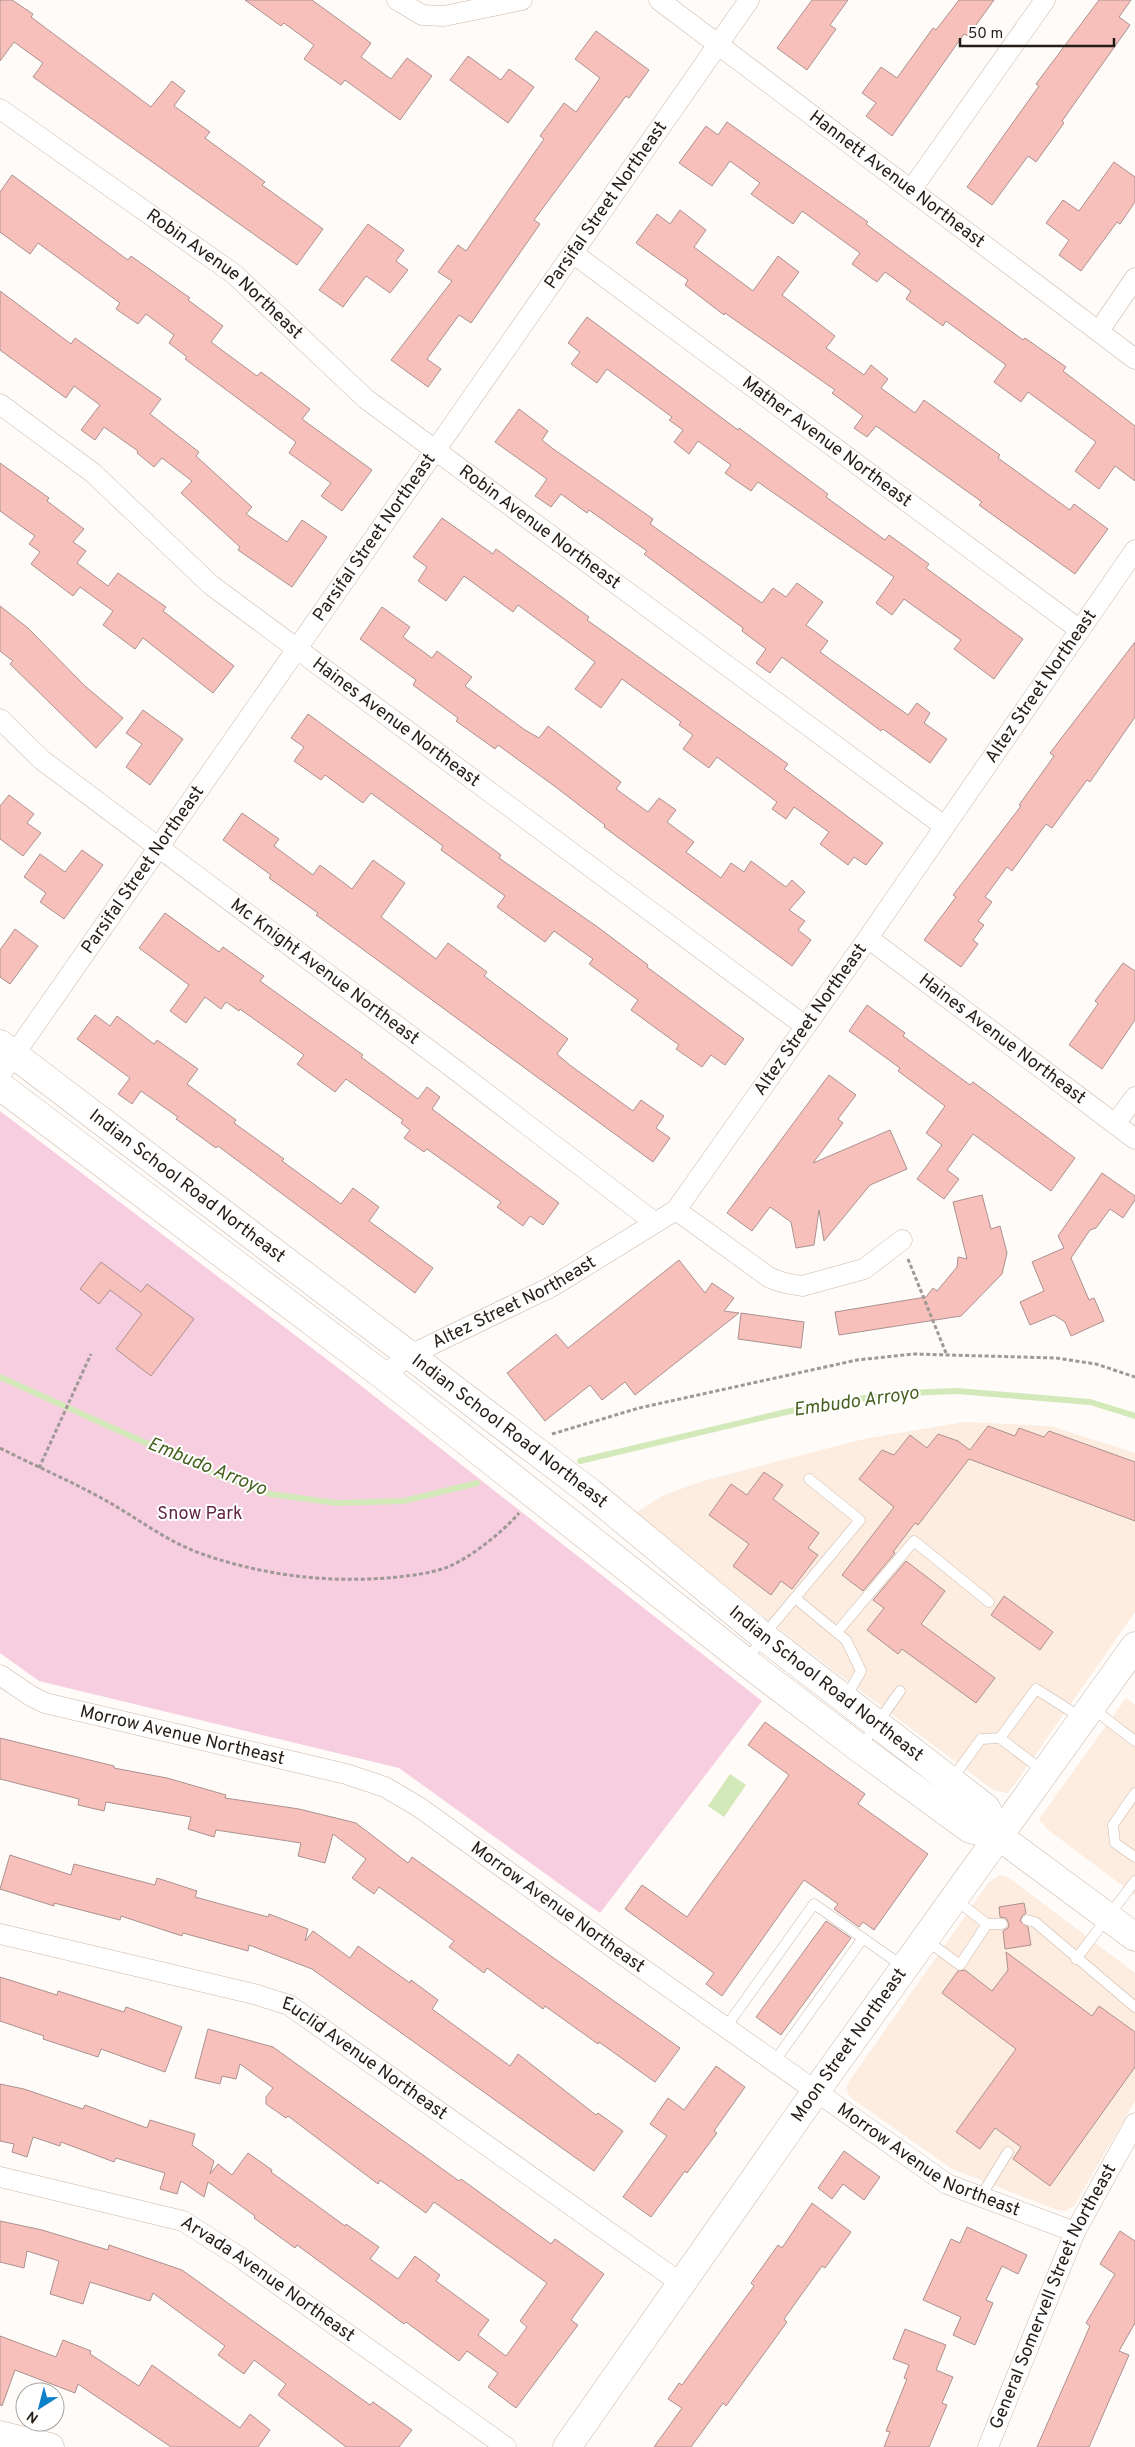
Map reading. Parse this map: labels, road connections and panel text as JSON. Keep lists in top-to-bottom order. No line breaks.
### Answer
{"streets":{"street":["Hannett Avenue Northeast","Parsifal Street Northeast","Robin Avenue Northeast","Mather Avenue Northeast","Altez Street Northeast","Haines Avenue Northeast","Mc Knight Avenue Northeast","Indian School Road Northeast","Morrow Avenue Northeast","Moon Street Northeast","Euclid Avenue Northeast","Arvada Avenue Northeast","General Somervell Street Northeast"]},"crossings":[["Hannett Avenue Northeast","Parsifal Street Northeast"],["Parsifal Street Northeast","Robin Avenue Northeast"],["Parsifal Street Northeast","Mather Avenue Northeast"],["Parsifal Street Northeast","Haines Avenue Northeast"],["Parsifal Street Northeast","Mc Knight Avenue Northeast"],["Parsifal Street Northeast","Indian School Road Northeast"],["Robin Avenue Northeast","Altez Street Northeast"],["Mather Avenue Northeast","Altez Street Northeast"],["Altez Street Northeast","Haines Avenue Northeast"],["Altez Street Northeast","Mc Knight Avenue Northeast"],["Altez Street Northeast","Indian School Road Northeast"],["Indian School Road Northeast","Moon Street Northeast"],["Morrow Avenue Northeast","Moon Street Northeast"],["Morrow Avenue Northeast","General Somervell Street Northeast"],["Moon Street Northeast","Euclid Avenue Northeast"]],"water":["Embudo Arroyo"],"parks":["Snow Park"],"scale_bar":"50 m","north":"bottom left"}
